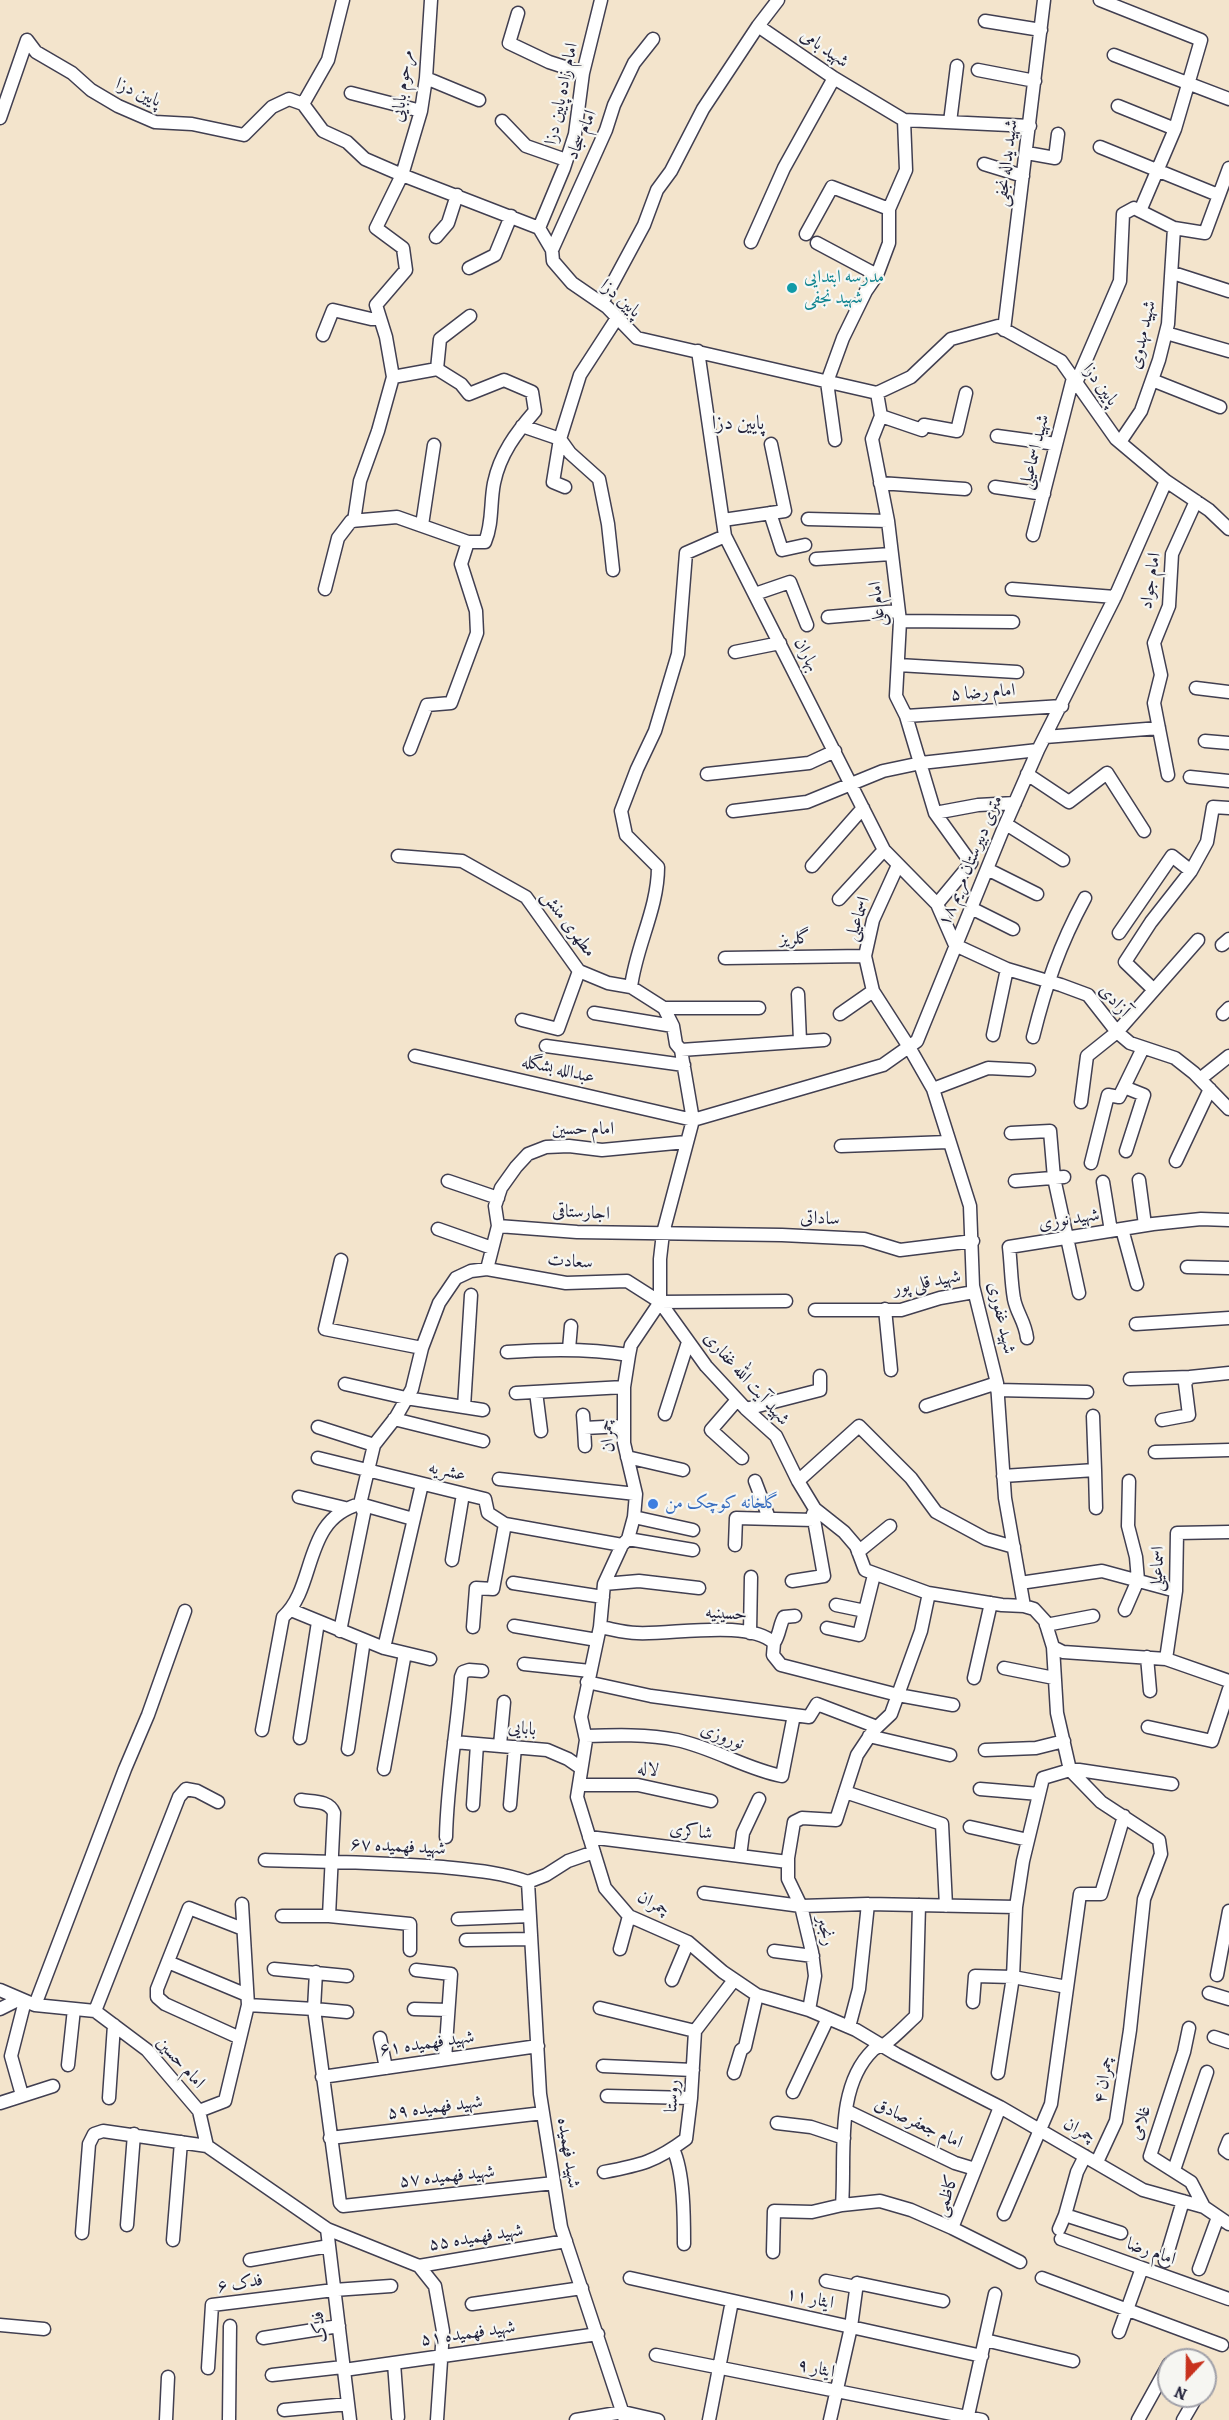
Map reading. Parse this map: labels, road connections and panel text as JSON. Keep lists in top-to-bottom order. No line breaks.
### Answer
{"streets":{"street":["شهید بامی","مرحوم بابایی","پایین دزا","امام زاده پایین دزا","امام سجاد","شهید یداله نجفی","شهید مهدوی","شهید اسماعیلی","امام جواد","امام علی","بهاران","امام رضا ۵","۱۸ متری دبیرستان مریم","اسماعیلی","مطهری منش","گلریز","آزادی","عبدالله بشگله","امام حسین","اجارستاقی","ساداتی","شهید نوری","سعادت","شهید قلی پور","شهید غفوری","شهید آیت الله غفاری","چمران","عشریه","حسینیه","بابایی","نوروزی","لاله","شاکری","شهید فهمیده ۶۷","رنجبر","شهید فهمیده ۶۱","چمران ۴","روستا","شهید فهمیده ۵۹","غلامی","امام جعفرصادق","شهید فهمیده","شهید فهمیده ۵۷","کاظمی","شهید فهمیده ۵۵","امام رضا","فدک ۶","ایثار ۱۱","فدک","شهید فهمیده ۵۱","ایثار ۹"]},"crossings":[["پایین دزا","امام زاده پایین دزا"],["پایین دزا","امام سجاد"],["پایین دزا","شهید یداله نجفی"],["پایین دزا","شهید مهدوی"],["پایین دزا","شهید اسماعیلی"],["پایین دزا","امام جواد"],["پایین دزا","امام علی"],["پایین دزا","بهاران"],["پایین دزا","۱۸ متری دبیرستان مریم"],["امام علی","بهاران"],["امام علی","امام رضا ۵"],["بهاران","۱۸ متری دبیرستان مریم"],["بهاران","اسماعیلی"],["بهاران","آزادی"],["امام رضا ۵","۱۸ متری دبیرستان مریم"],["۱۸ متری دبیرستان مریم","اسماعیلی"],["۱۸ متری دبیرستان مریم","آزادی"],["۱۸ متری دبیرستان مریم","عبدالله بشگله"],["۱۸ متری دبیرستان مریم","شهید غفوری"],["اسماعیلی","گلریز"],["اسماعیلی","شهید غفوری"],["امام حسین","اجارستاقی"],["امام حسین","سعادت"],["اجارستاقی","ساداتی"],["ساداتی","شهید غفوری"],["سعادت","شهید آیت الله غفاری"],["سعادت","چمران"],["شهید قلی پور","شهید غفوری"],["شهید آیت الله غفاری","چمران"],["چمران","حسینیه"],["چمران","بابایی"],["چمران","نوروزی"],["چمران","لاله"],["چمران","شاکری"],["چمران","رنجبر"],["چمران","چمران ۴"],["چمران","غلامی"],["چمران","کاظمی"],["شاکری","رنجبر"],["شهید فهمیده ۶۷","شهید فهمیده"],["شهید فهمیده ۶۱","شهید فهمیده"],["شهید فهمیده ۵۹","شهید فهمیده"],["شهید فهمیده ۵۹","شهید فهمیده ۵۷"],["امام جعفرصادق","کاظمی"],["شهید فهمیده","شهید فهمیده ۵۷"],["شهید فهمیده","شهید فهمیده ۵۵"],["شهید فهمیده","شهید فهمیده ۵۱"],["شهید فهمیده ۵۵","فدک"],["فدک ۶","فدک"],["فدک","شهید فهمیده ۵۱"]],"districts":["پایین دزا"],"places":["مدرسه ابتدایی شهید نجفی","گلخانه کوچک من"],"north":"bottom"}
